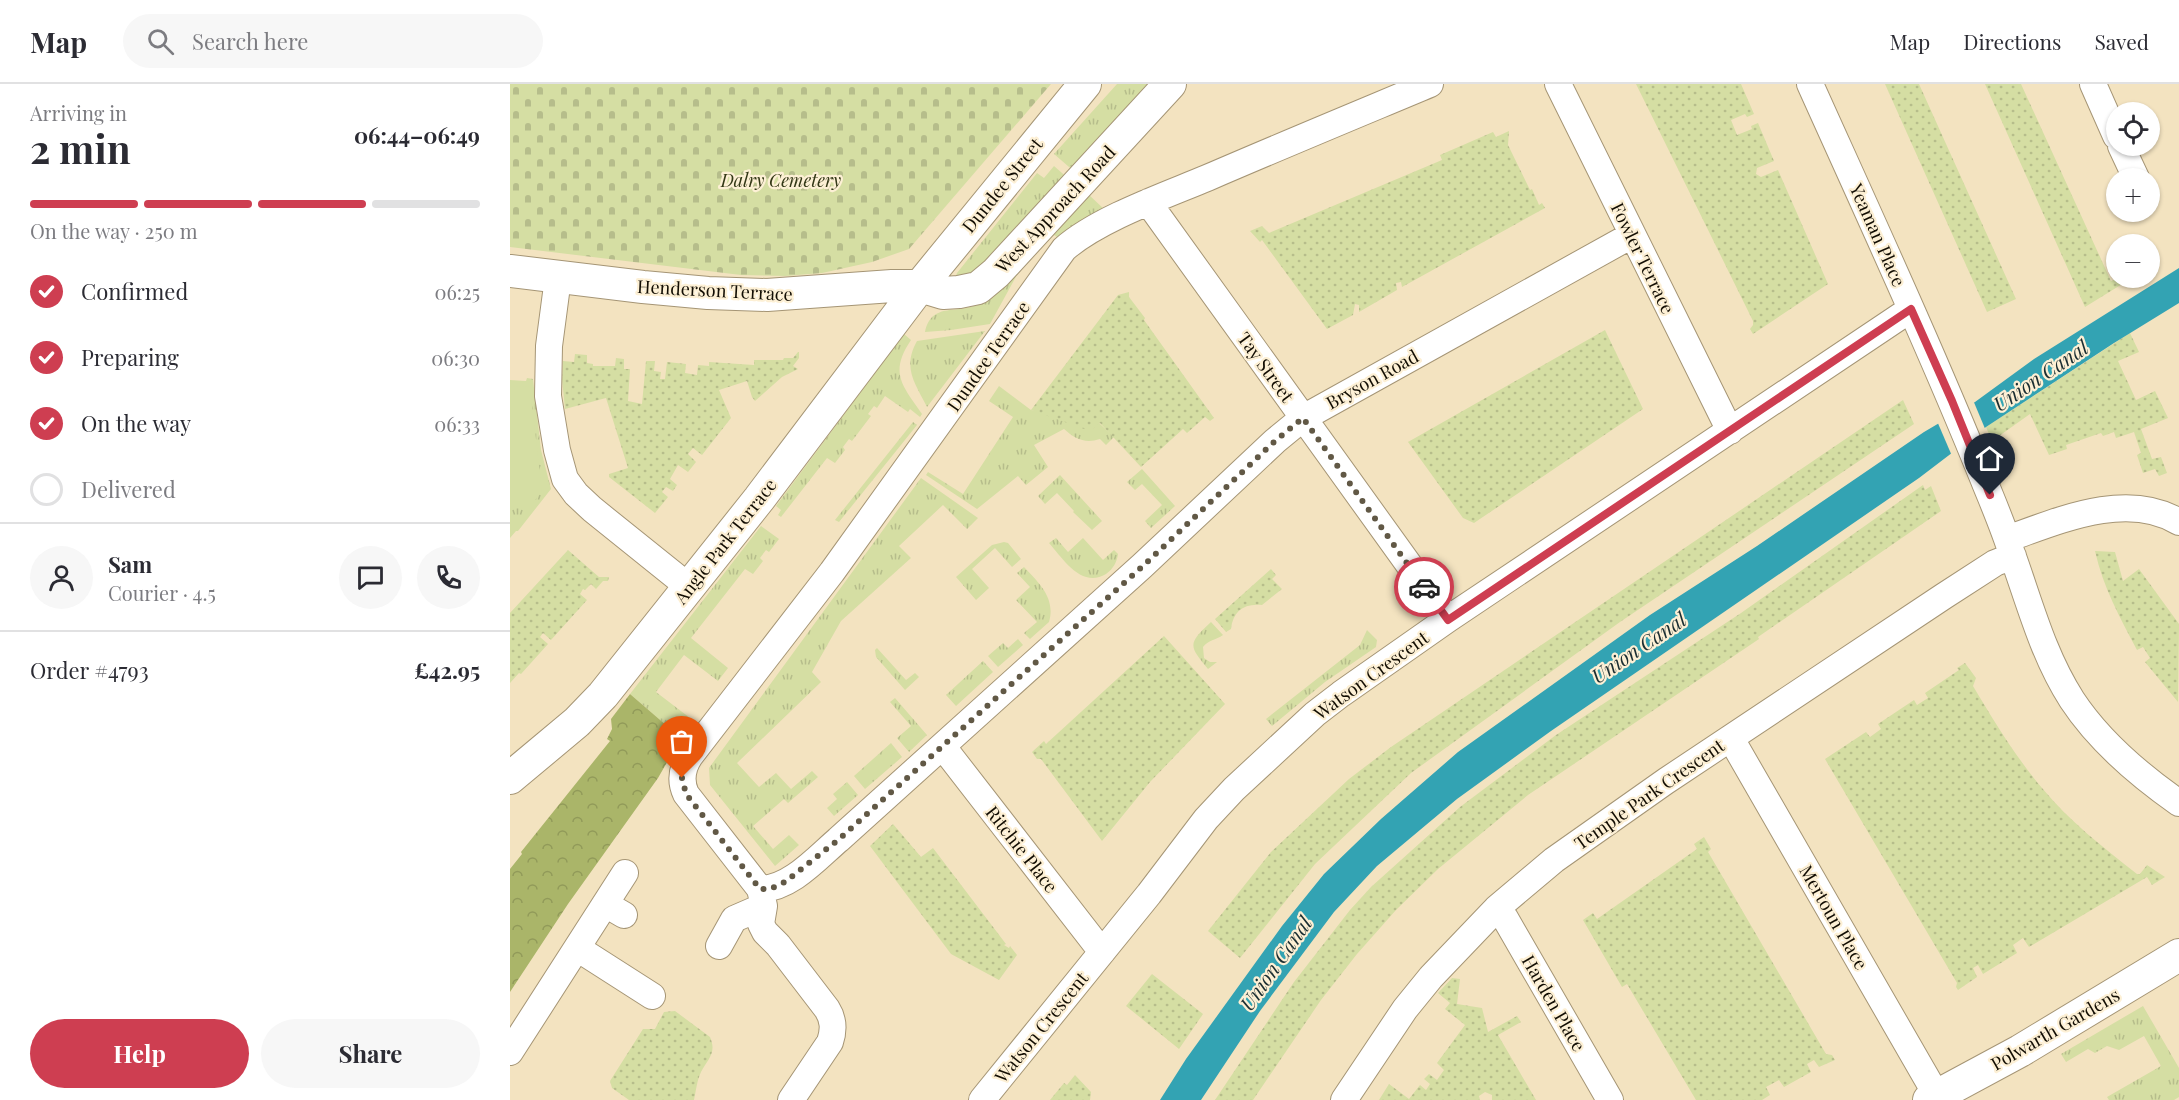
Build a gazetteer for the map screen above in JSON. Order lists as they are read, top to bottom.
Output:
{
  "streets": {
    "street": [
      "Dundee Street",
      "West Approach Road",
      "Yeaman Place",
      "Fowler Terrace",
      "Henderson Terrace",
      "Dundee Terrace",
      "Tay Street",
      "Bryson Road",
      "Angle Park Terrace",
      "Watson Crescent",
      "Temple Park Crescent",
      "Ritchie Place",
      "Mertoun Place",
      "Harden Place",
      "Polwarth Gardens"
    ]
  },
  "crossings": [
    ["Dundee Street", "West Approach Road"],
    ["Dundee Street", "Henderson Terrace"],
    ["Dundee Street", "Angle Park Terrace"],
    ["West Approach Road", "Henderson Terrace"],
    ["West Approach Road", "Angle Park Terrace"],
    ["Yeaman Place", "Watson Crescent"],
    ["Yeaman Place", "Temple Park Crescent"],
    ["Fowler Terrace", "Bryson Road"],
    ["Fowler Terrace", "Watson Crescent"],
    ["Henderson Terrace", "Angle Park Terrace"],
    ["Dundee Terrace", "Tay Street"],
    ["Dundee Terrace", "Bryson Road"],
    ["Tay Street", "Bryson Road"],
    ["Tay Street", "Watson Crescent"],
    ["Bryson Road", "Ritchie Place"],
    ["Watson Crescent", "Ritchie Place"],
    ["Temple Park Crescent", "Mertoun Place"],
    ["Temple Park Crescent", "Harden Place"],
    ["Mertoun Place", "Polwarth Gardens"]
  ],
  "water": ["Union Canal"],
  "parks": ["Dalry Cemetery"],
  "page": {
    "header": "Map",
    "search": "Search here",
    "nav": ["Map", "Directions", "Saved"],
    "heading": ["2 min", "Arriving in", "06:44–06:49"],
    "panel": [
      "Sam",
      "Courier · 4.5",
      "Order #4793",
      "£42.95"
    ],
    "map_buttons": ["+", "−"],
    "bar": "On the way · 250 m",
    "list": [
      ["Confirmed", "06:25"],
      ["Preparing", "06:30"],
      ["On the way", "06:33"],
      "Delivered"
    ],
    "buttons": ["Help", "Share"]
  }
}
